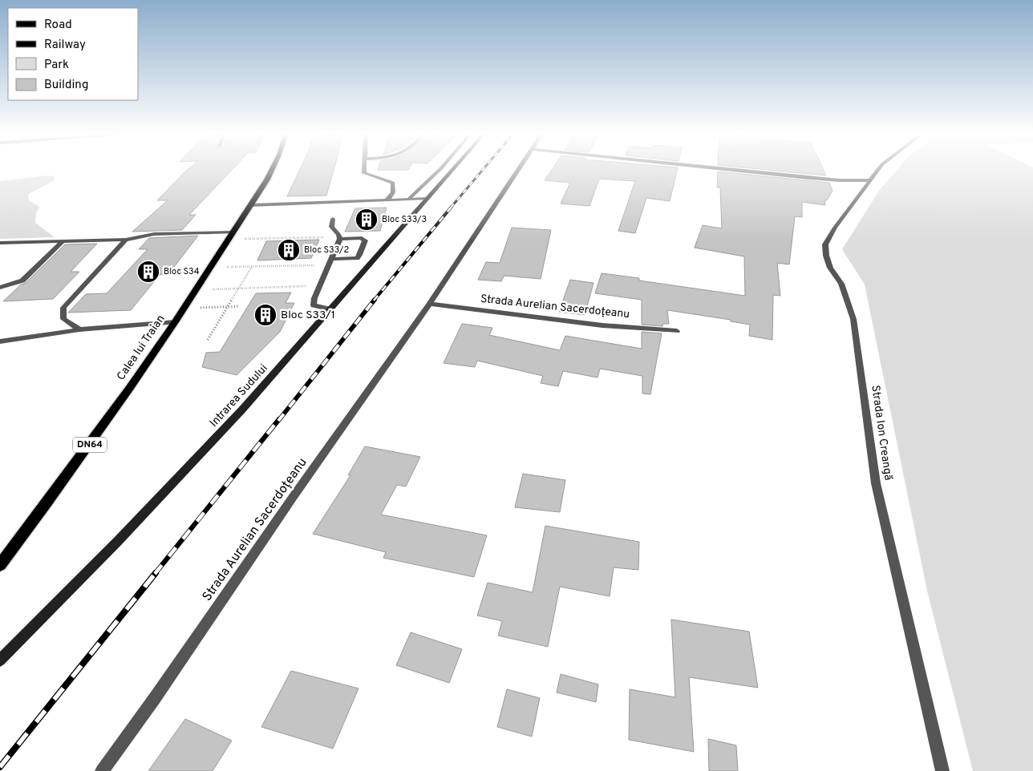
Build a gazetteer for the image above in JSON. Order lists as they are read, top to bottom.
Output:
{
  "streets": {
    "main road": ["Calea lui Traian", "DN64"],
    "street": ["Strada Aurelian Sacerdoțeanu", "Intrarea Sudului", "Strada Ion Creangă"]
  },
  "places": {
    "building": [
      "Bloc S33/3",
      "Bloc S33/2",
      "Bloc S34",
      "Bloc S33/1"
    ]
  },
  "legend": [
    "Road",
    "Railway",
    "Park",
    "Building"
  ]
}
